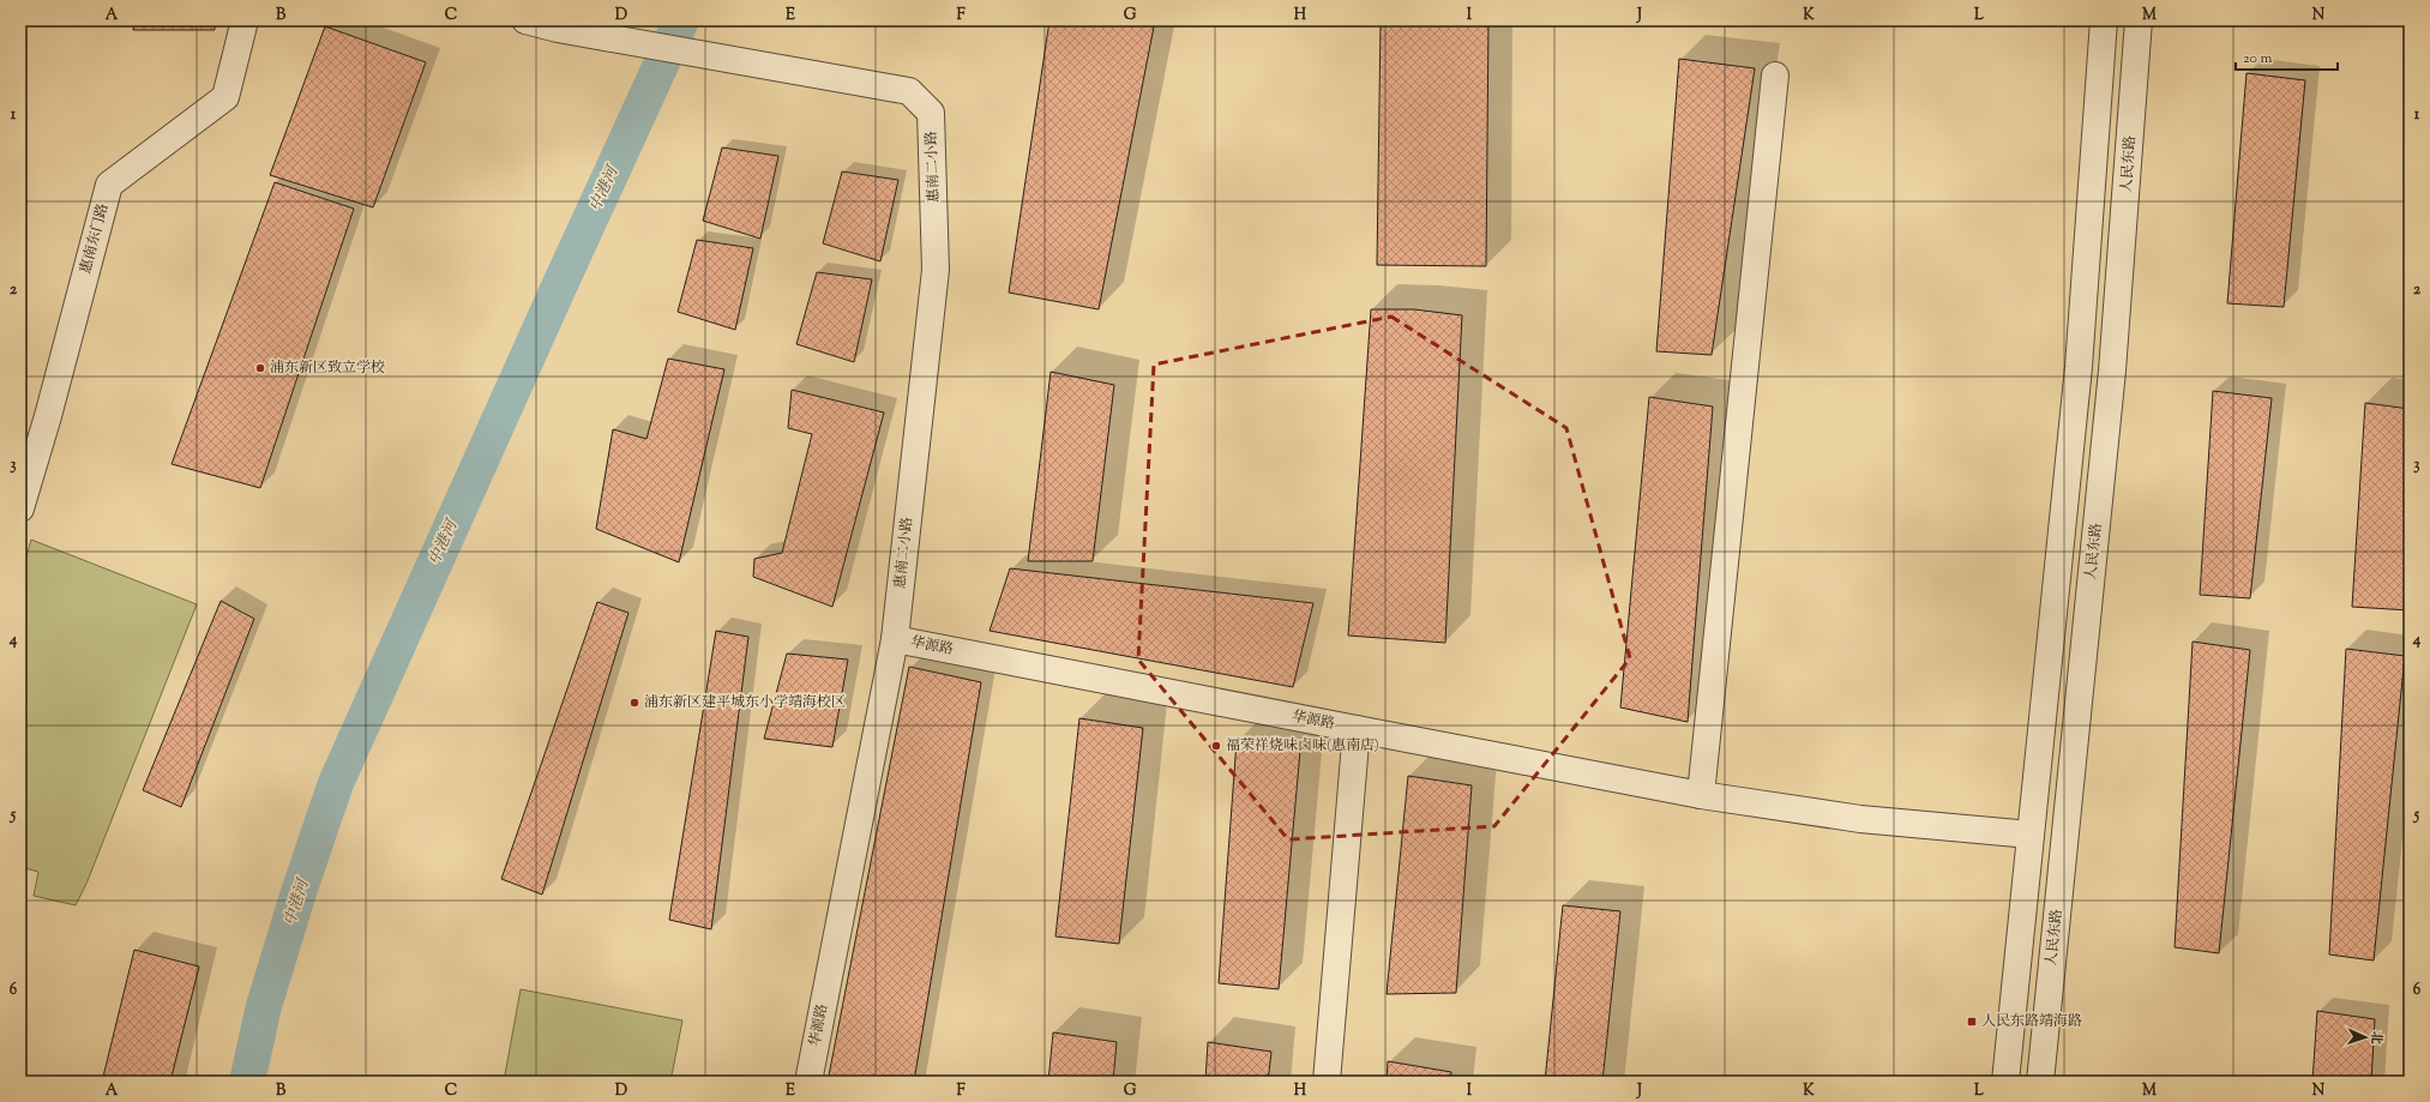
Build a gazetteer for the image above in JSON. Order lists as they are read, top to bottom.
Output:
{
  "streets": {
    "street": [
      "人民东路",
      "惠南二小路",
      "惠南东门路",
      "华源路"
    ]
  },
  "crossings": [
    ["惠南二小路", "华源路"]
  ],
  "water": ["中港河"],
  "places": {
    "other": ["浦东新区致立学校", "浦东新区建平城东小学靖海校区", "福荣祥烧味卤味(惠南店)"],
    "transit": ["人民东路靖海路"]
  },
  "scale_bar": "20 m",
  "north": "right",
  "grid": {
    "columns": [
      "A",
      "B",
      "C",
      "D",
      "E",
      "F",
      "G",
      "H",
      "I",
      "J",
      "K",
      "L",
      "M",
      "N"
    ],
    "rows": [
      "1",
      "2",
      "3",
      "4",
      "5",
      "6"
    ]
  }
}
